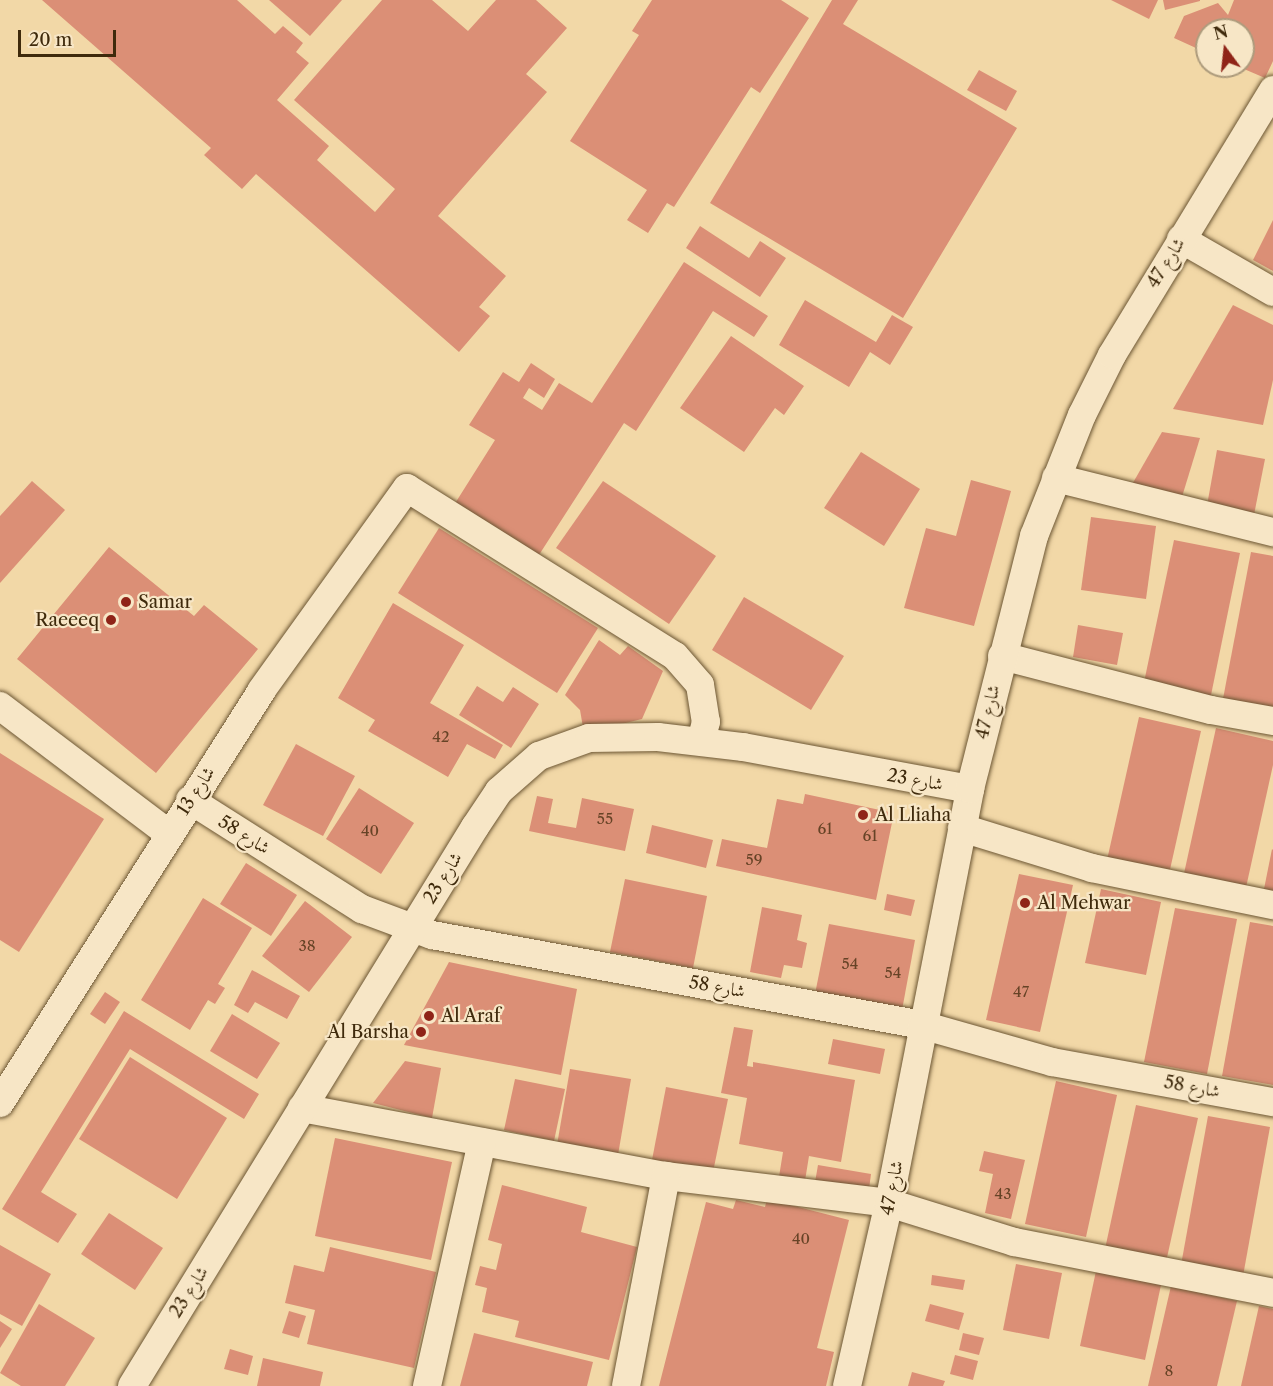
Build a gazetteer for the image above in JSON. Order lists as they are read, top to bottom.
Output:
{
  "streets": {
    "street": [
      "شارع 47",
      "شارع 23",
      "شارع 13",
      "شارع 58"
    ]
  },
  "crossings": [
    ["شارع 47", "شارع 23"],
    ["شارع 47", "شارع 58"],
    ["شارع 23", "شارع 13"],
    ["شارع 23", "شارع 58"],
    ["شارع 13", "شارع 58"]
  ],
  "places": [
    "Samar",
    "Raeeeq",
    "Al Lliaha",
    "Al Mehwar",
    "Al Araf",
    "Al Barsha"
  ],
  "house_numbers": [
    "42",
    "55",
    "61",
    "40",
    "61",
    "59",
    "38",
    "54",
    "54",
    "47",
    "43",
    "40",
    "8"
  ],
  "scale_bar": "20 m",
  "north": "top"
}
